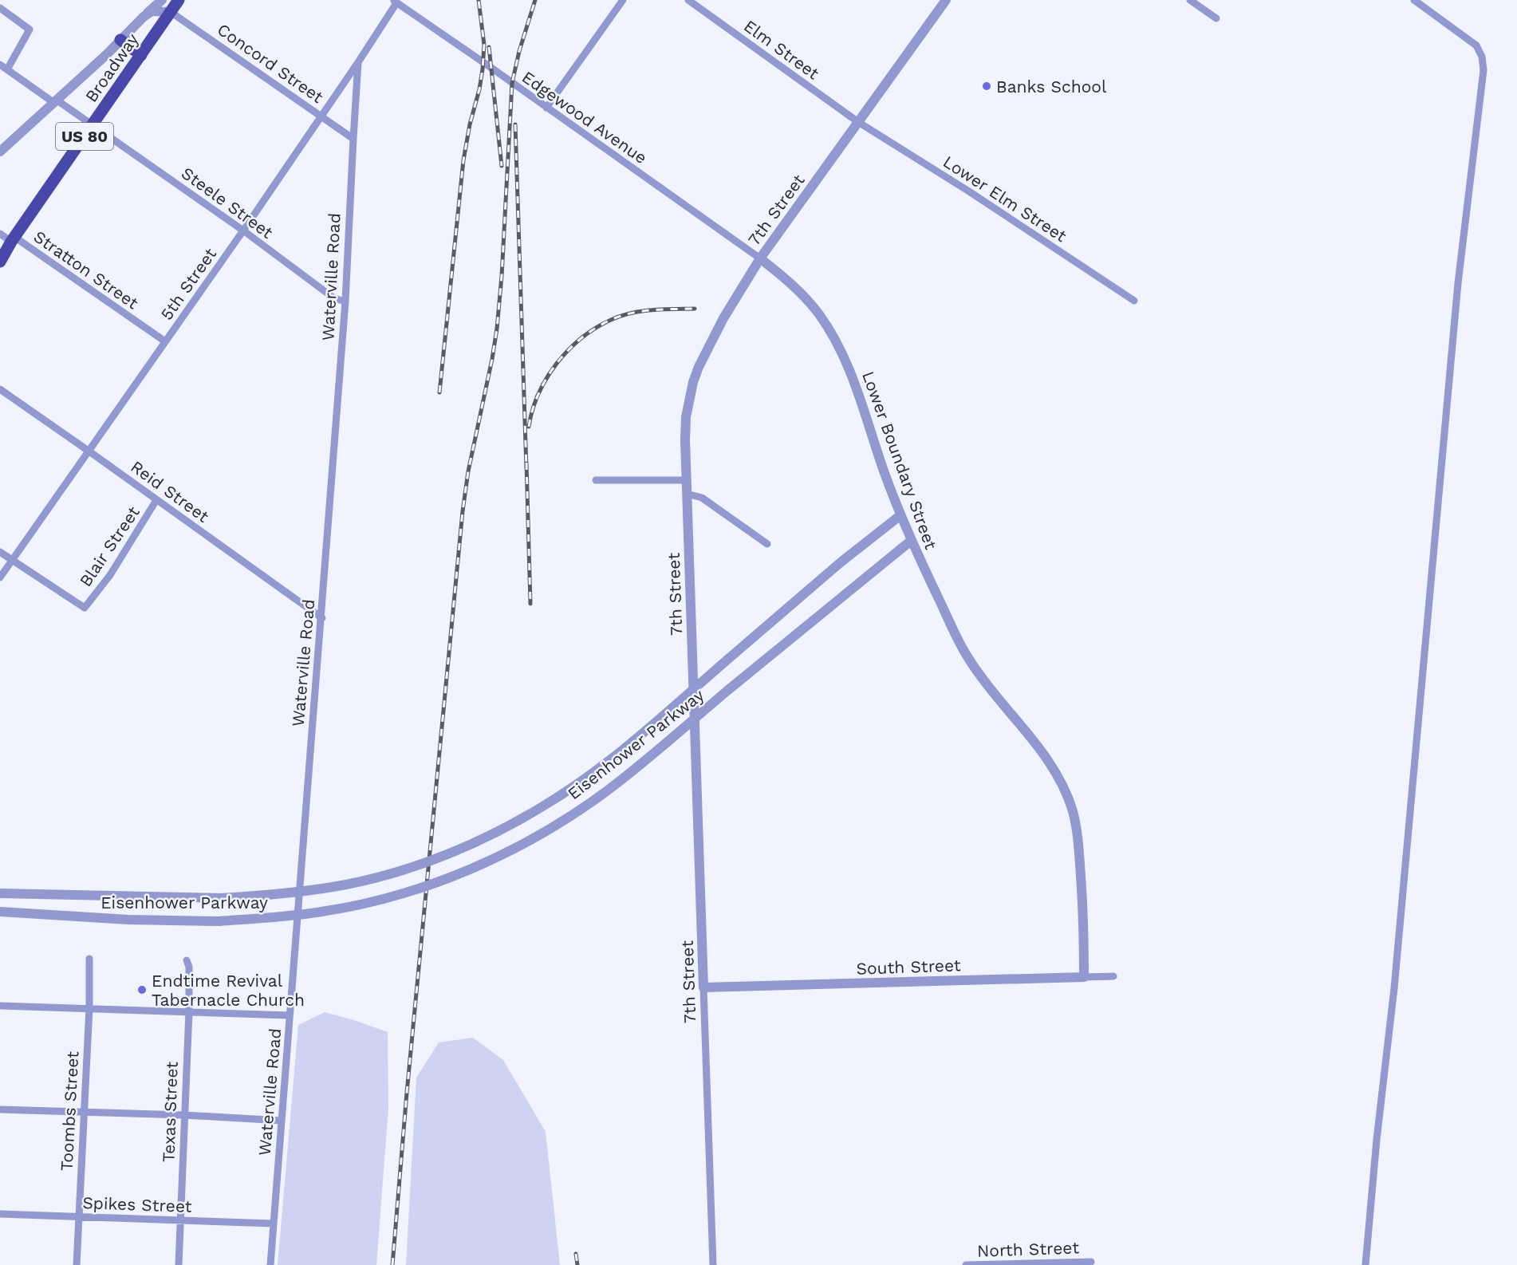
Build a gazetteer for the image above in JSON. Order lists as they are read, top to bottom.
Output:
{
  "streets": {
    "main road": ["Broadway", "US 80"],
    "street": [
      "Elm Street",
      "Concord Street",
      "Edgewood Avenue",
      "Lower Elm Street",
      "Steele Street",
      "7th Street",
      "Stratton Street",
      "Waterville Road",
      "5th Street",
      "Lower Boundary Street",
      "Reid Street",
      "Blair Street",
      "Eisenhower Parkway",
      "South Street",
      "Toombs Street",
      "Texas Street",
      "Spikes Street",
      "North Street"
    ]
  },
  "crossings": [
    ["Elm Street", "Lower Elm Street"],
    ["Elm Street", "7th Street"],
    ["Concord Street", "Broadway"],
    ["Concord Street", "US 80"],
    ["Concord Street", "Waterville Road"],
    ["Concord Street", "5th Street"],
    ["Broadway", "US 80"],
    ["Broadway", "Steele Street"],
    ["Broadway", "Stratton Street"],
    ["Edgewood Avenue", "7th Street"],
    ["Edgewood Avenue", "5th Street"],
    ["Edgewood Avenue", "Lower Boundary Street"],
    ["Lower Elm Street", "7th Street"],
    ["Steele Street", "Waterville Road"],
    ["Steele Street", "5th Street"],
    ["7th Street", "Lower Boundary Street"],
    ["7th Street", "South Street"],
    ["Stratton Street", "5th Street"],
    ["Waterville Road", "5th Street"],
    ["Waterville Road", "Reid Street"],
    ["Waterville Road", "Spikes Street"],
    ["5th Street", "Reid Street"],
    ["5th Street", "Blair Street"],
    ["Lower Boundary Street", "Eisenhower Parkway"],
    ["Lower Boundary Street", "South Street"],
    ["Reid Street", "Blair Street"],
    ["Toombs Street", "Spikes Street"],
    ["Texas Street", "Spikes Street"]
  ],
  "places": ["Banks School", "Endtime Revival Tabernacle Church"]
}
